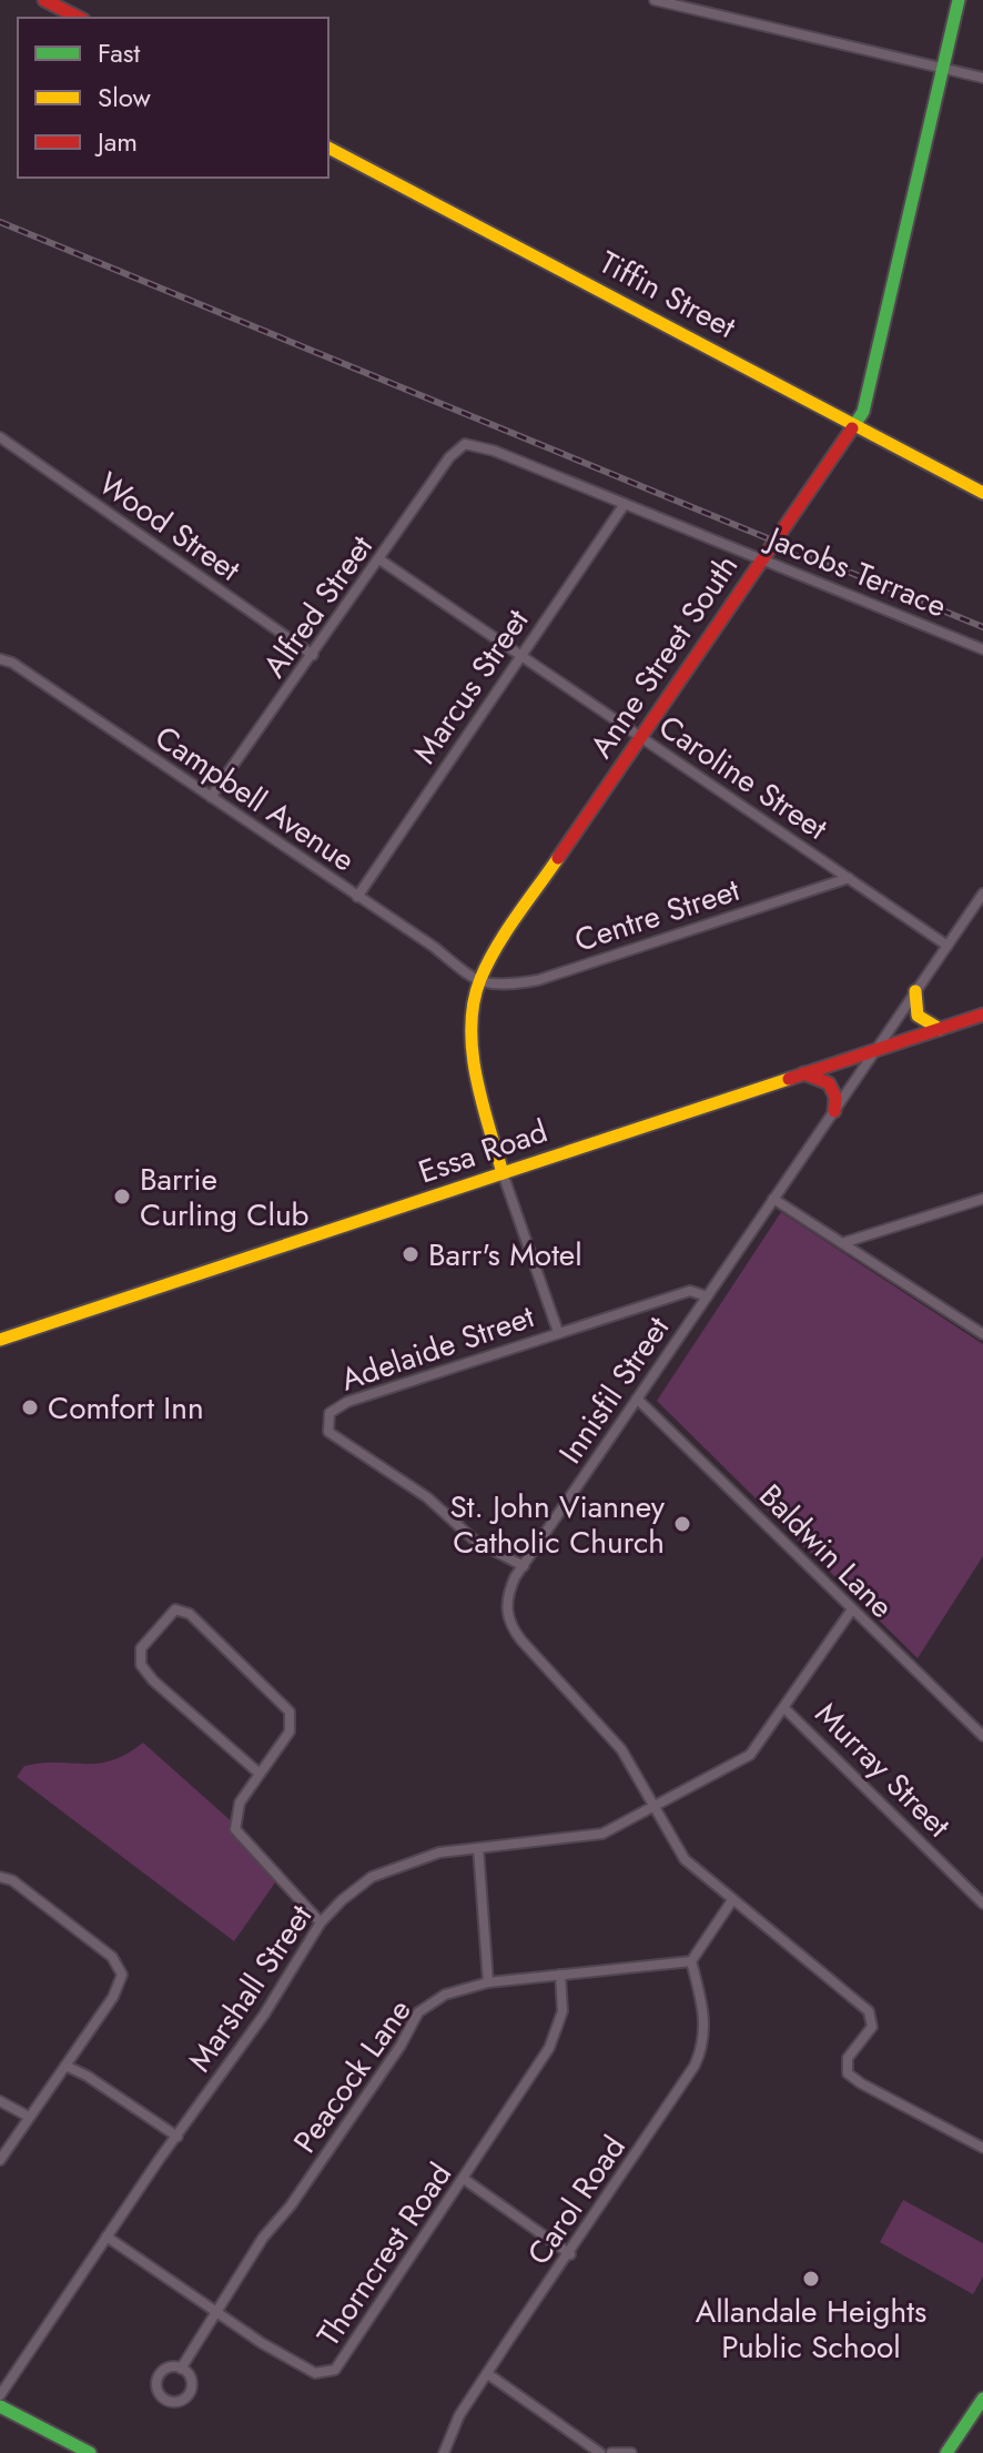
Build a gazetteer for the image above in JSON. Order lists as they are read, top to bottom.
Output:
{
  "streets": {
    "street": [
      "Tiffin Street",
      "Wood Street",
      "Jacobs Terrace",
      "Alfred Street",
      "Anne Street South",
      "Marcus Street",
      "Caroline Street",
      "Campbell Avenue",
      "Centre Street",
      "Essa Road",
      "Adelaide Street",
      "Innisfil Street",
      "Baldwin Lane",
      "Murray Street",
      "Marshall Street",
      "Peacock Lane",
      "Carol Road",
      "Thorncrest Road"
    ]
  },
  "crossings": [
    ["Tiffin Street", "Anne Street South"],
    ["Wood Street", "Alfred Street"],
    ["Jacobs Terrace", "Alfred Street"],
    ["Jacobs Terrace", "Anne Street South"],
    ["Jacobs Terrace", "Marcus Street"],
    ["Alfred Street", "Caroline Street"],
    ["Alfred Street", "Campbell Avenue"],
    ["Anne Street South", "Caroline Street"],
    ["Anne Street South", "Campbell Avenue"],
    ["Anne Street South", "Centre Street"],
    ["Anne Street South", "Essa Road"],
    ["Anne Street South", "Adelaide Street"],
    ["Marcus Street", "Caroline Street"],
    ["Marcus Street", "Campbell Avenue"],
    ["Caroline Street", "Centre Street"],
    ["Caroline Street", "Innisfil Street"],
    ["Campbell Avenue", "Centre Street"],
    ["Essa Road", "Innisfil Street"],
    ["Adelaide Street", "Innisfil Street"],
    ["Innisfil Street", "Baldwin Lane"],
    ["Innisfil Street", "Marshall Street"],
    ["Baldwin Lane", "Marshall Street"],
    ["Murray Street", "Marshall Street"],
    ["Marshall Street", "Thorncrest Road"],
    ["Peacock Lane", "Carol Road"],
    ["Peacock Lane", "Thorncrest Road"]
  ],
  "places": [
    "Barrie Curling Club",
    "Barr's Motel",
    "Comfort Inn",
    "St. John Vianney Catholic Church",
    "Allandale Heights Public School"
  ],
  "legend": ["Fast", "Slow", "Jam"]
}
